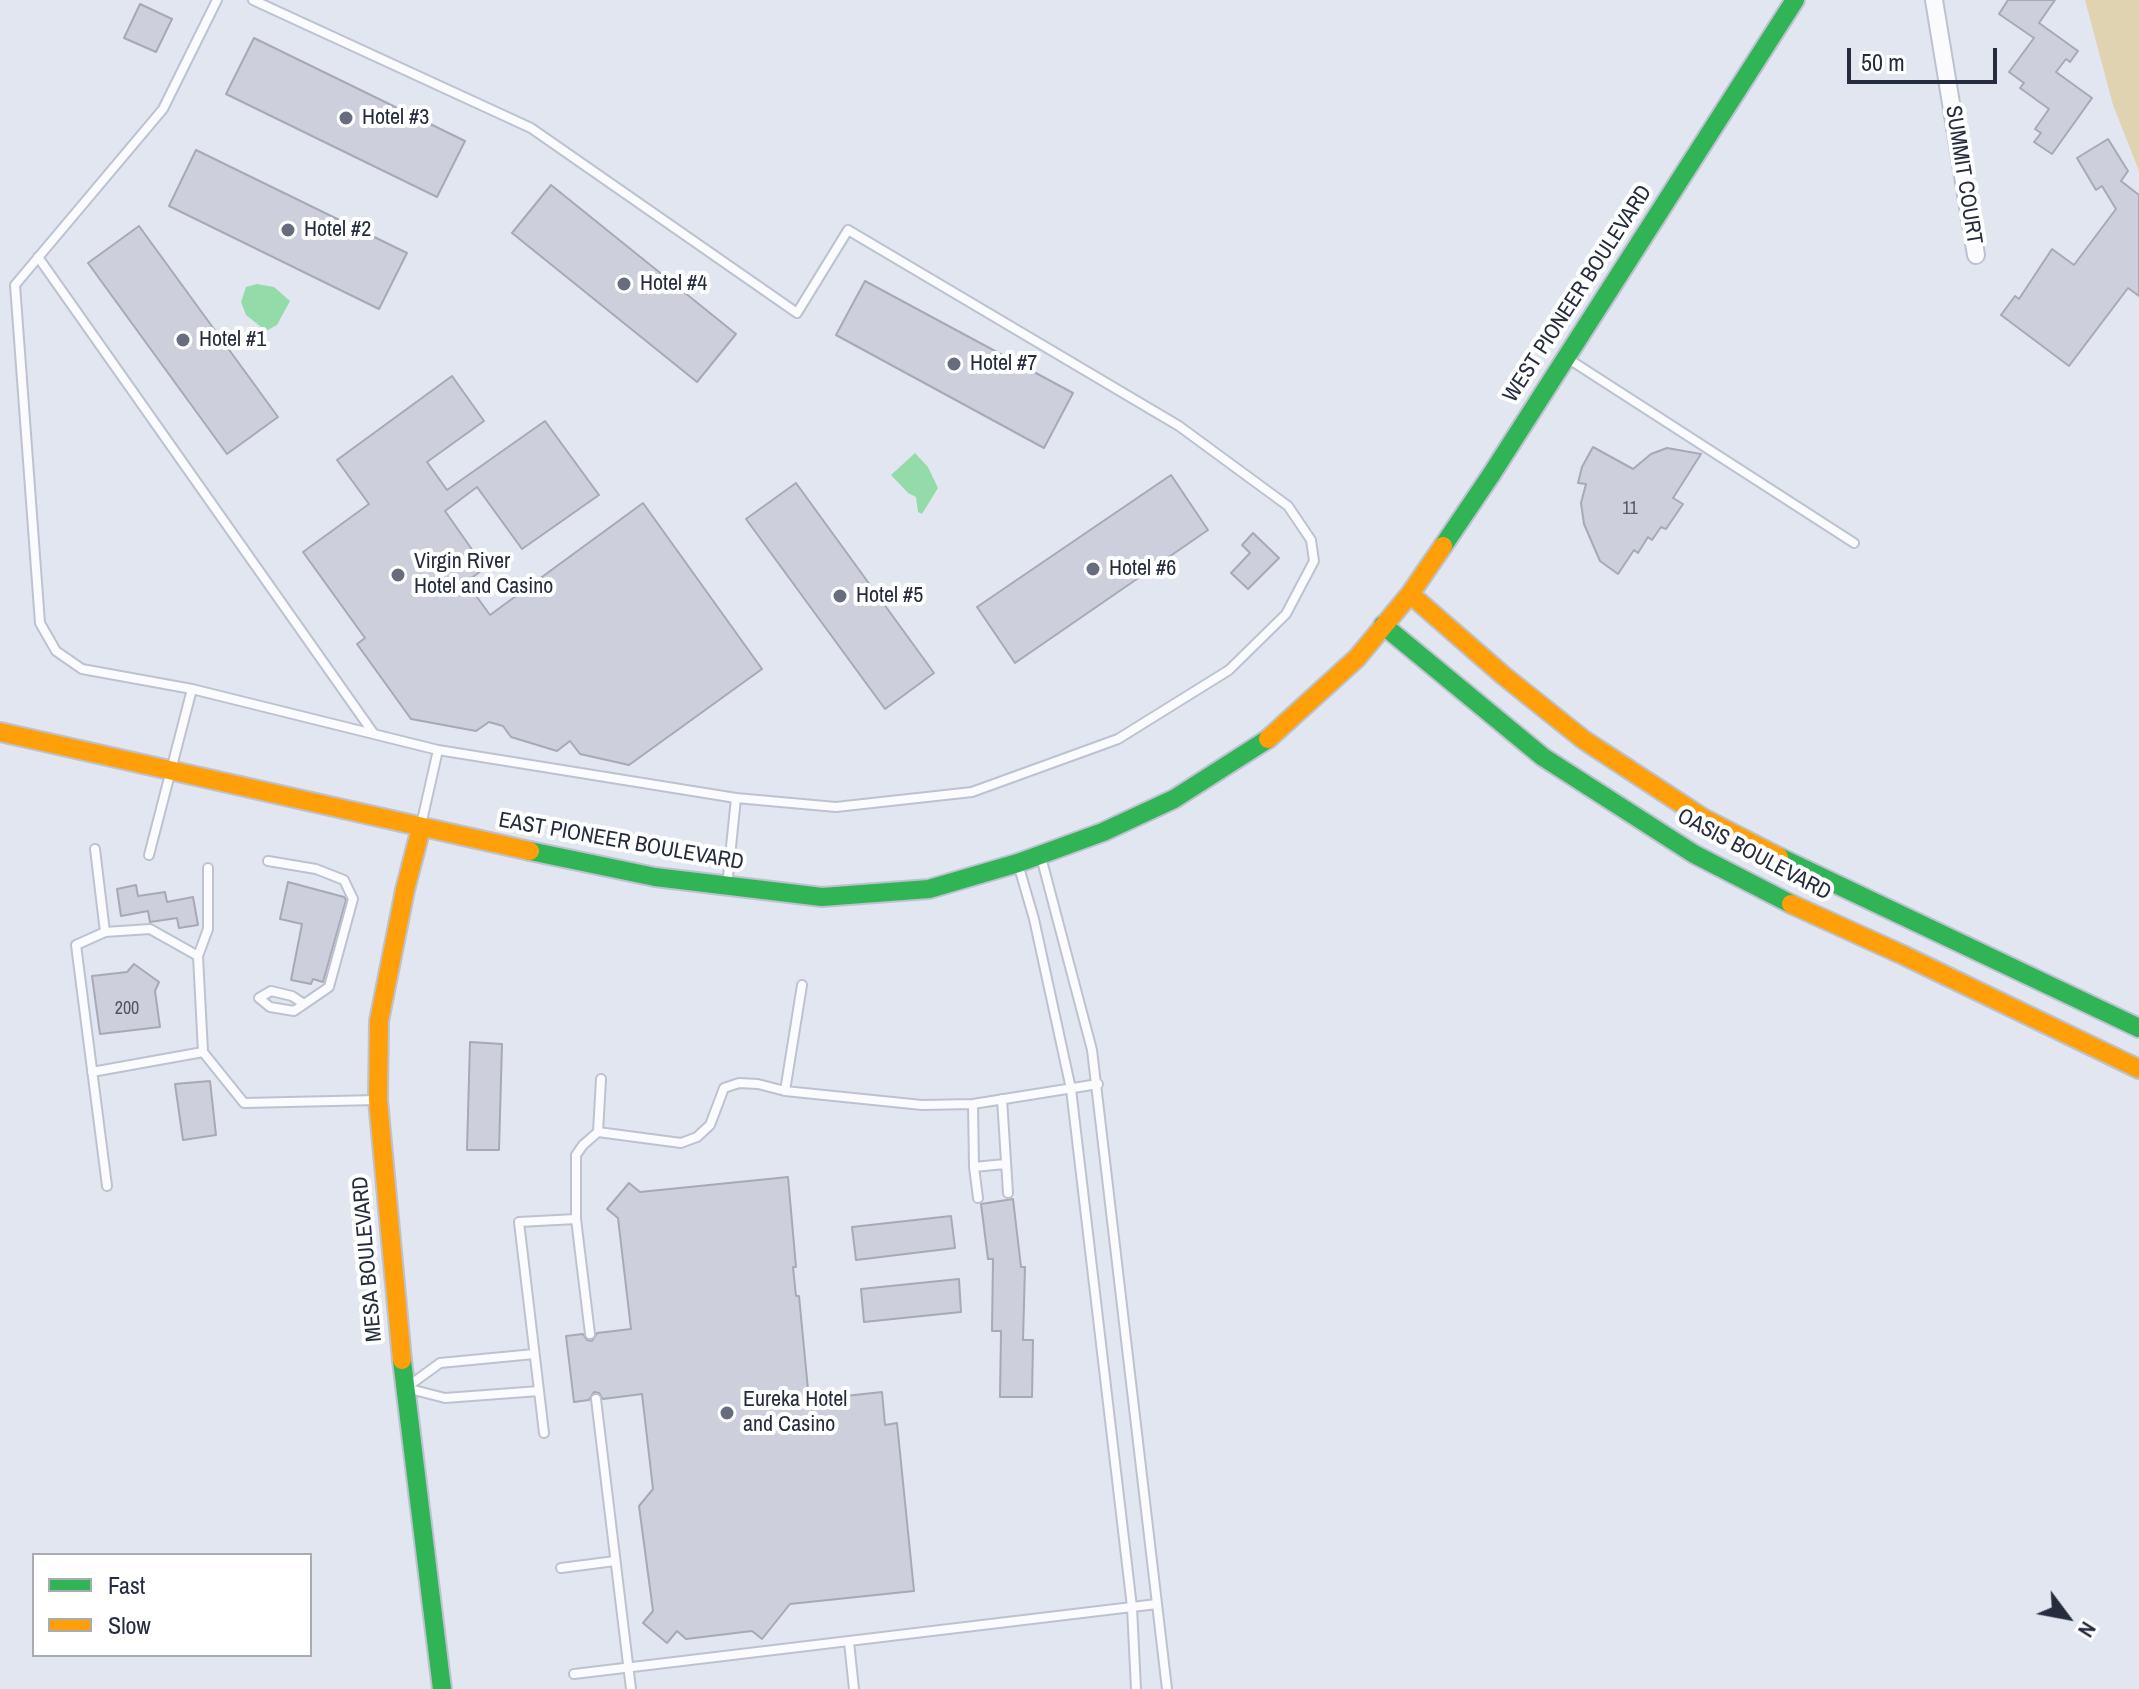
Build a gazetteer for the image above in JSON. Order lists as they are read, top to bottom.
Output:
{
  "streets": {
    "main road": [
      "WEST PIONEER BOULEVARD",
      "EAST PIONEER BOULEVARD",
      "OASIS BOULEVARD",
      "MESA BOULEVARD"
    ],
    "street": ["SUMMIT COURT"]
  },
  "crossings": [
    ["WEST PIONEER BOULEVARD", "EAST PIONEER BOULEVARD"],
    ["WEST PIONEER BOULEVARD", "OASIS BOULEVARD"],
    ["EAST PIONEER BOULEVARD", "OASIS BOULEVARD"],
    ["EAST PIONEER BOULEVARD", "MESA BOULEVARD"]
  ],
  "places": [
    "Hotel #3",
    "Hotel #2",
    "Hotel #4",
    "Hotel #1",
    "Hotel #7",
    "Hotel #6",
    "Virgin River Hotel and Casino",
    "Hotel #5",
    "Eureka Hotel and Casino"
  ],
  "house_numbers": ["11", "200"],
  "legend": ["Fast", "Slow"],
  "scale_bar": "50 m",
  "north": "bottom right"
}
